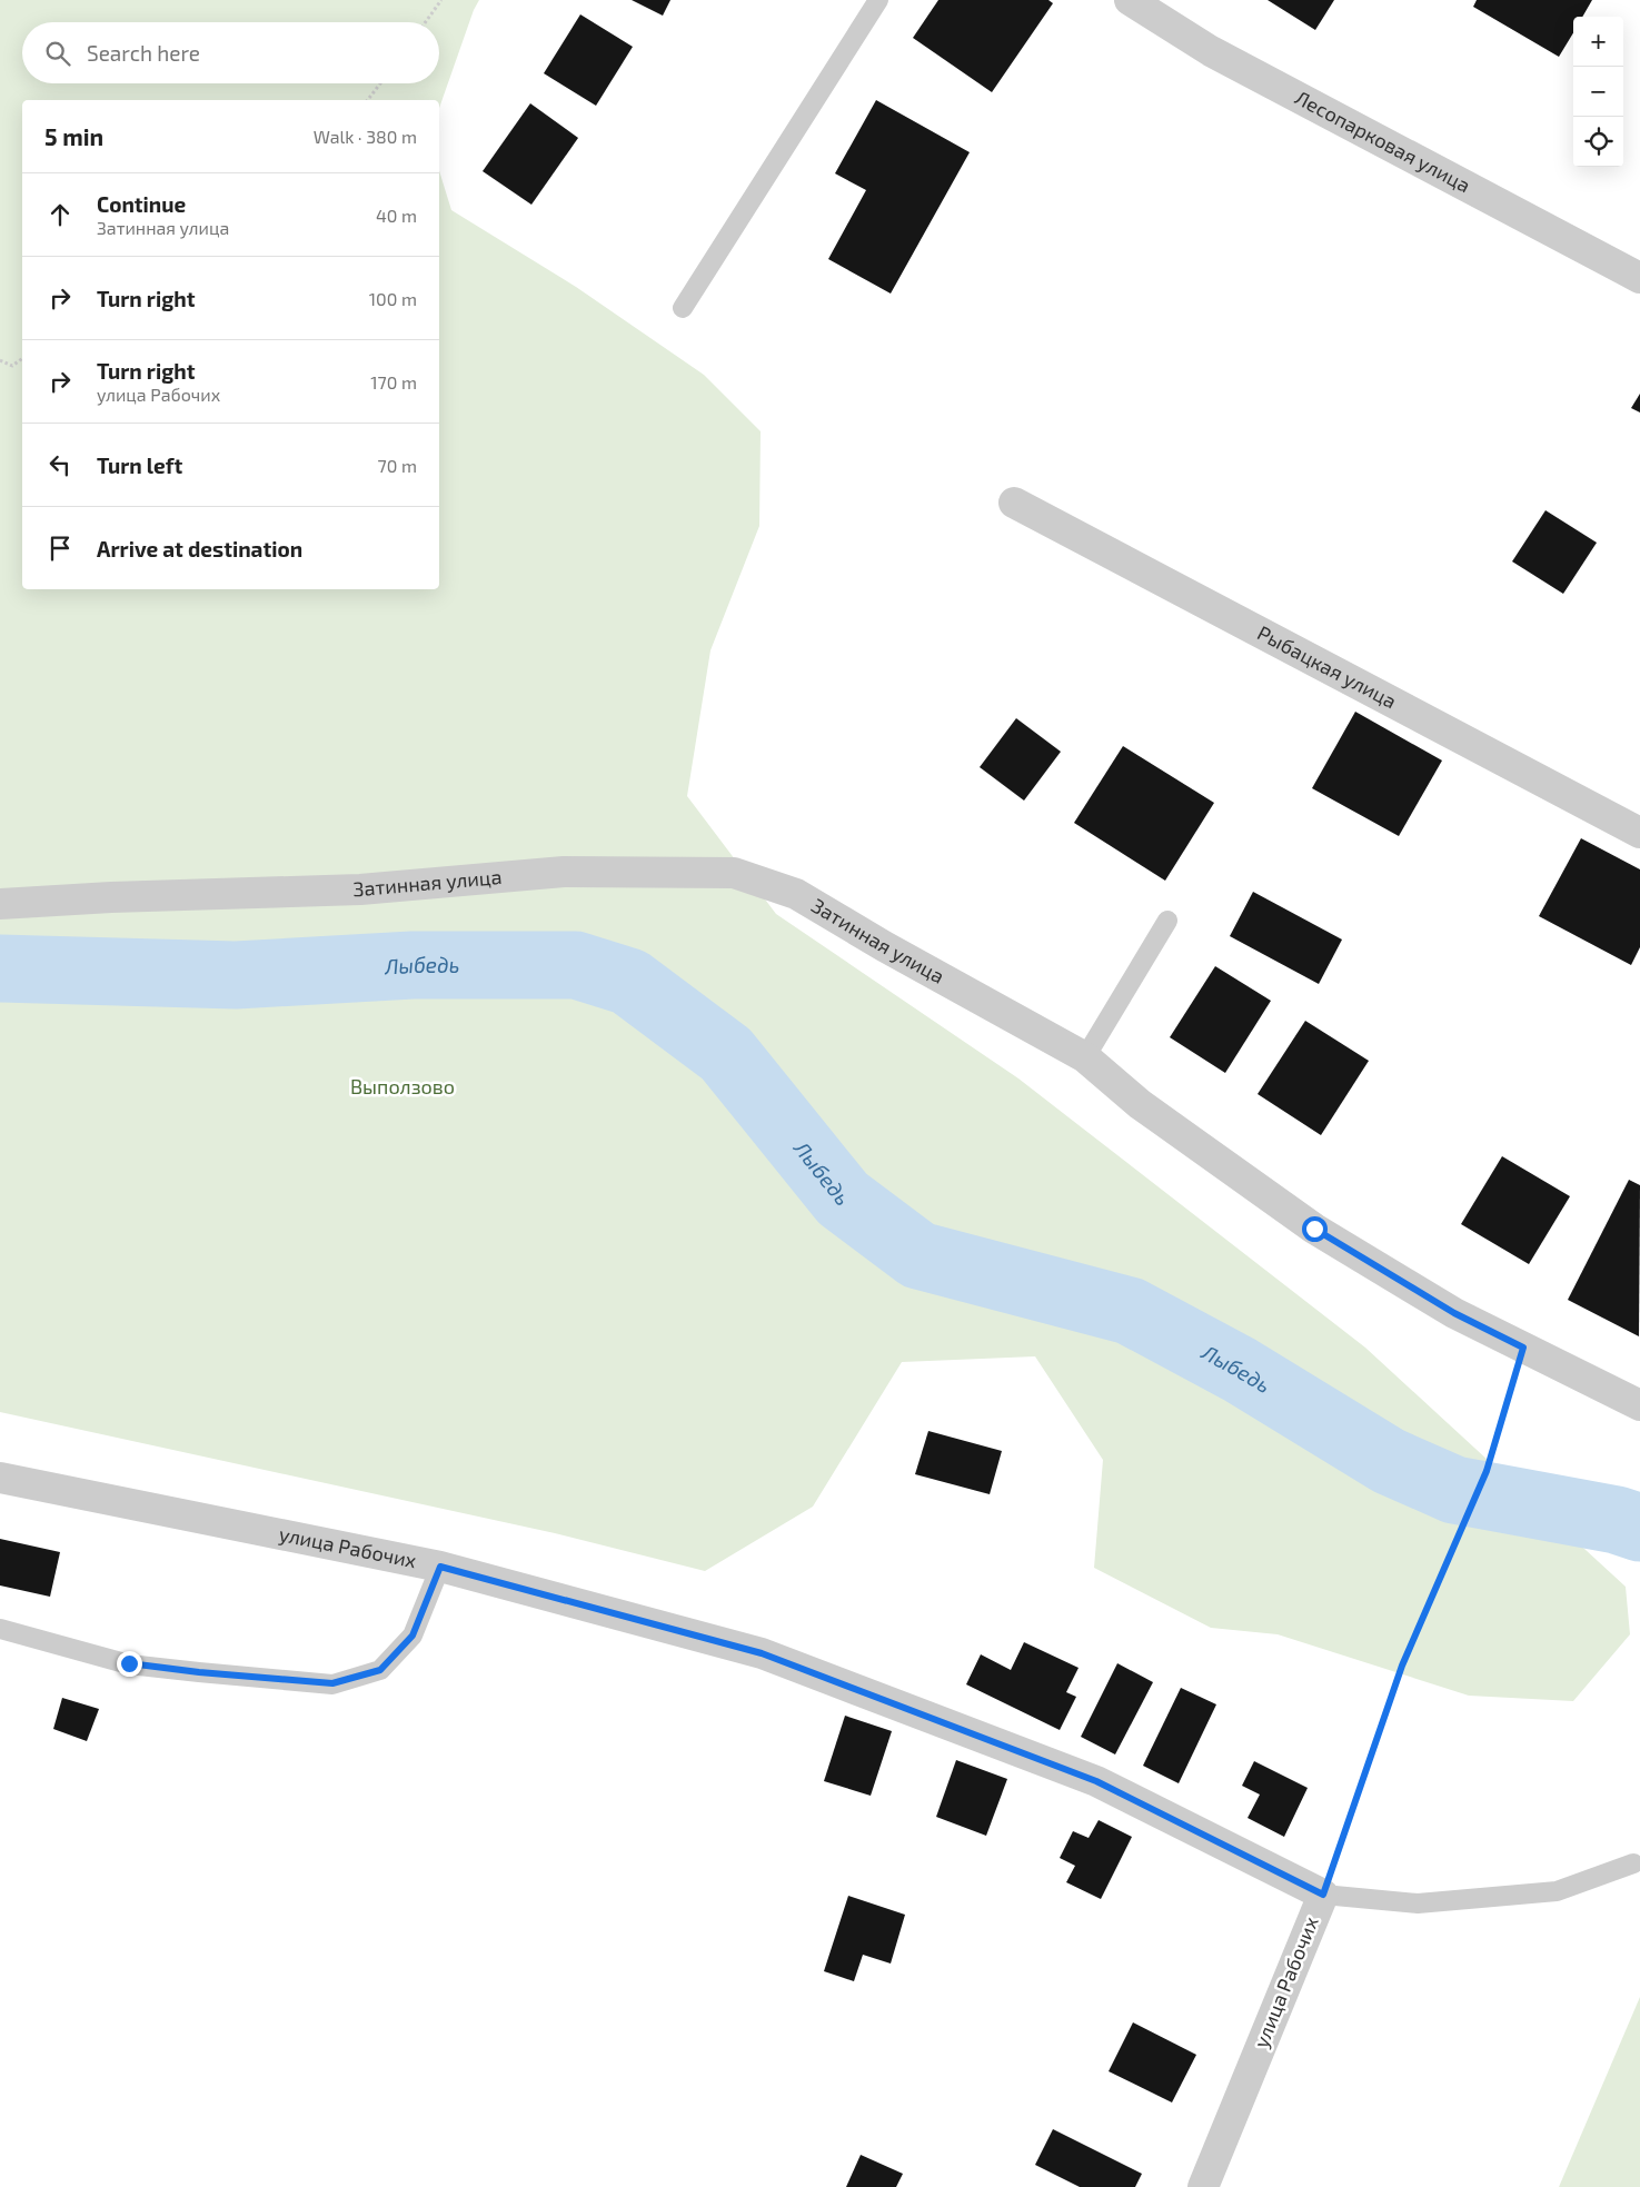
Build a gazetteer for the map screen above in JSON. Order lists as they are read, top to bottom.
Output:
{
  "streets": {
    "street": [
      "Лесопарковая улица",
      "Рыбацкая улица",
      "Затинная улица",
      "улица Рабочих"
    ]
  },
  "water": ["Лыбедь"],
  "parks": ["Выползово"],
  "page": {
    "map_buttons": ["+", "−"],
    "search": "Search here",
    "heading": ["5 min", "Walk · 380 m"],
    "list": [
      ["Continue", "Затинная улица", "40 m"],
      ["Turn right", "100 m"],
      ["Turn right", "улица Рабочих", "170 m"],
      ["Turn left", "70 m"],
      "Arrive at destination"
    ]
  }
}
